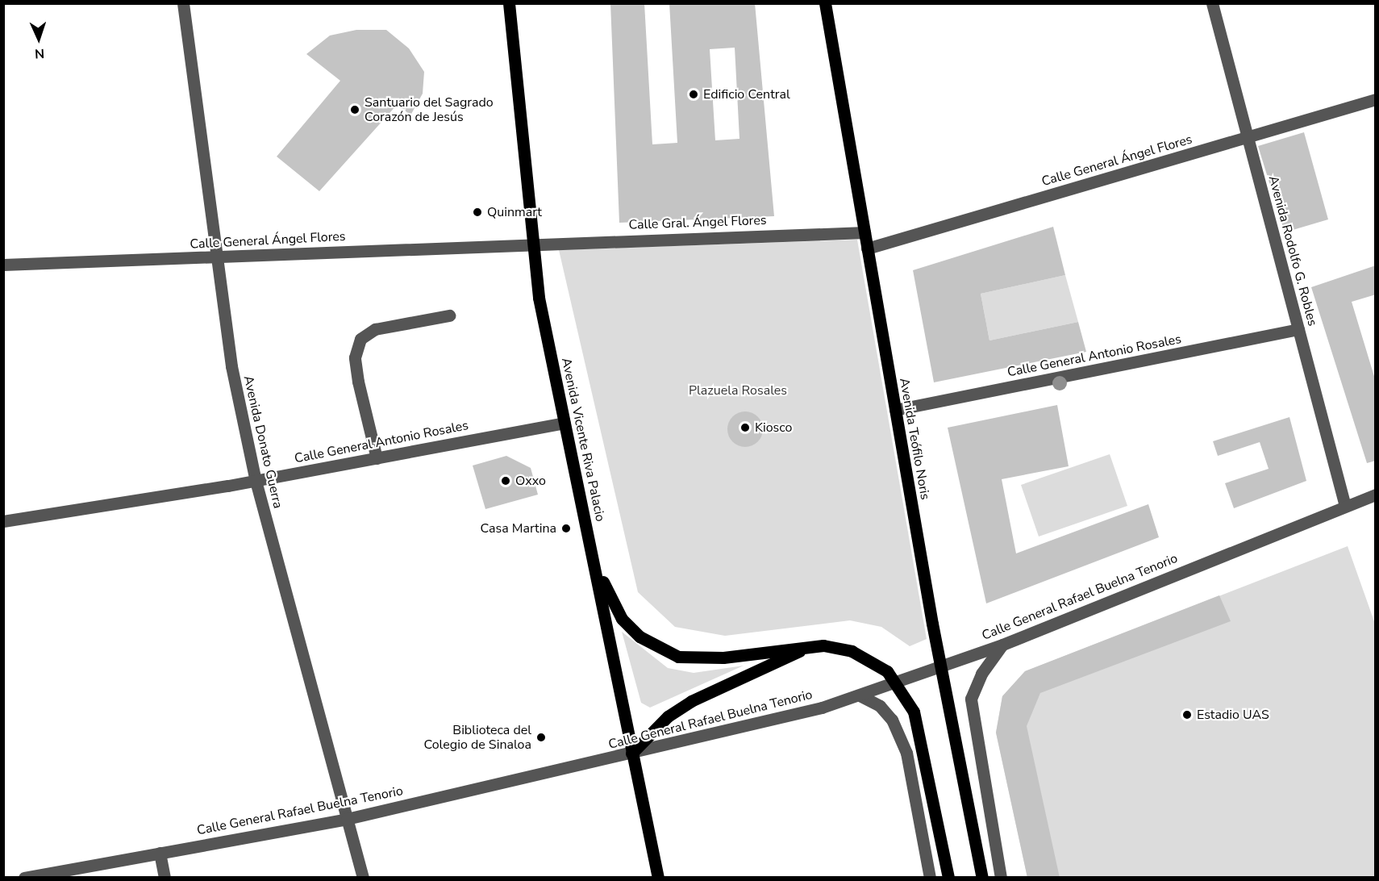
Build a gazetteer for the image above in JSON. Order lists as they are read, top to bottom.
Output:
{
  "streets": {
    "main road": ["Avenida Teófilo Noris", "Avenida Vicente Riva Palacio"],
    "street": [
      "Calle General Ángel Flores",
      "Calle Gral. Ángel Flores",
      "Avenida Rodolfo G. Robles",
      "Calle General Antonio Rosales",
      "Avenida Donato Guerra",
      "Calle General Rafael Buelna Tenorio"
    ]
  },
  "crossings": [
    ["Calle General Ángel Flores", "Calle Gral. Ángel Flores"],
    ["Calle General Ángel Flores", "Avenida Rodolfo G. Robles"],
    ["Calle General Ángel Flores", "Avenida Teófilo Noris"],
    ["Calle General Ángel Flores", "Avenida Vicente Riva Palacio"],
    ["Calle General Ángel Flores", "Avenida Donato Guerra"],
    ["Calle Gral. Ángel Flores", "Avenida Teófilo Noris"],
    ["Calle Gral. Ángel Flores", "Avenida Vicente Riva Palacio"],
    ["Avenida Rodolfo G. Robles", "Calle General Antonio Rosales"],
    ["Avenida Rodolfo G. Robles", "Calle General Rafael Buelna Tenorio"],
    ["Calle General Antonio Rosales", "Avenida Teófilo Noris"],
    ["Calle General Antonio Rosales", "Avenida Vicente Riva Palacio"],
    ["Calle General Antonio Rosales", "Avenida Donato Guerra"],
    ["Avenida Vicente Riva Palacio", "Calle General Rafael Buelna Tenorio"],
    ["Avenida Donato Guerra", "Calle General Rafael Buelna Tenorio"]
  ],
  "parks": ["Plazuela Rosales"],
  "places": [
    "Edificio Central",
    "Santuario del Sagrado Corazón de Jesús",
    "Quinmart",
    "Kiosco",
    "Oxxo",
    "Casa Martina",
    "Estadio UAS",
    "Biblioteca del Colegio de Sinaloa"
  ],
  "north": "bottom"
}
